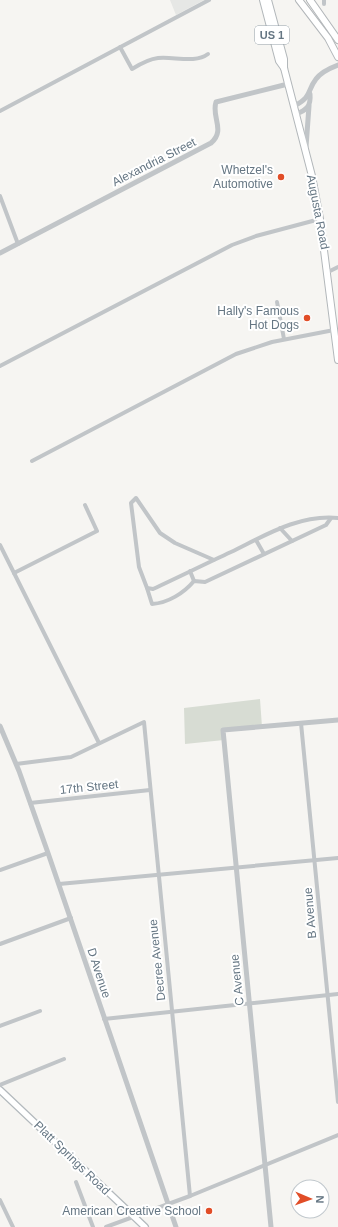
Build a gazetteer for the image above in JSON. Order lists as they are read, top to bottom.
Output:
{
  "streets": {
    "main road": ["US 1", "Augusta Road", "Platt Springs Road"],
    "street": [
      "Alexandria Street",
      "17th Street",
      "B Avenue",
      "Decree Avenue",
      "D Avenue",
      "C Avenue"
    ]
  },
  "crossings": [
    ["Alexandria Street", "Augusta Road"],
    ["17th Street", "Decree Avenue"],
    ["17th Street", "D Avenue"],
    ["B Avenue", "C Avenue"]
  ],
  "places": ["Whetzel's Automotive", "Hally's Famous Hot Dogs", "American Creative School"],
  "north": "right"
}
